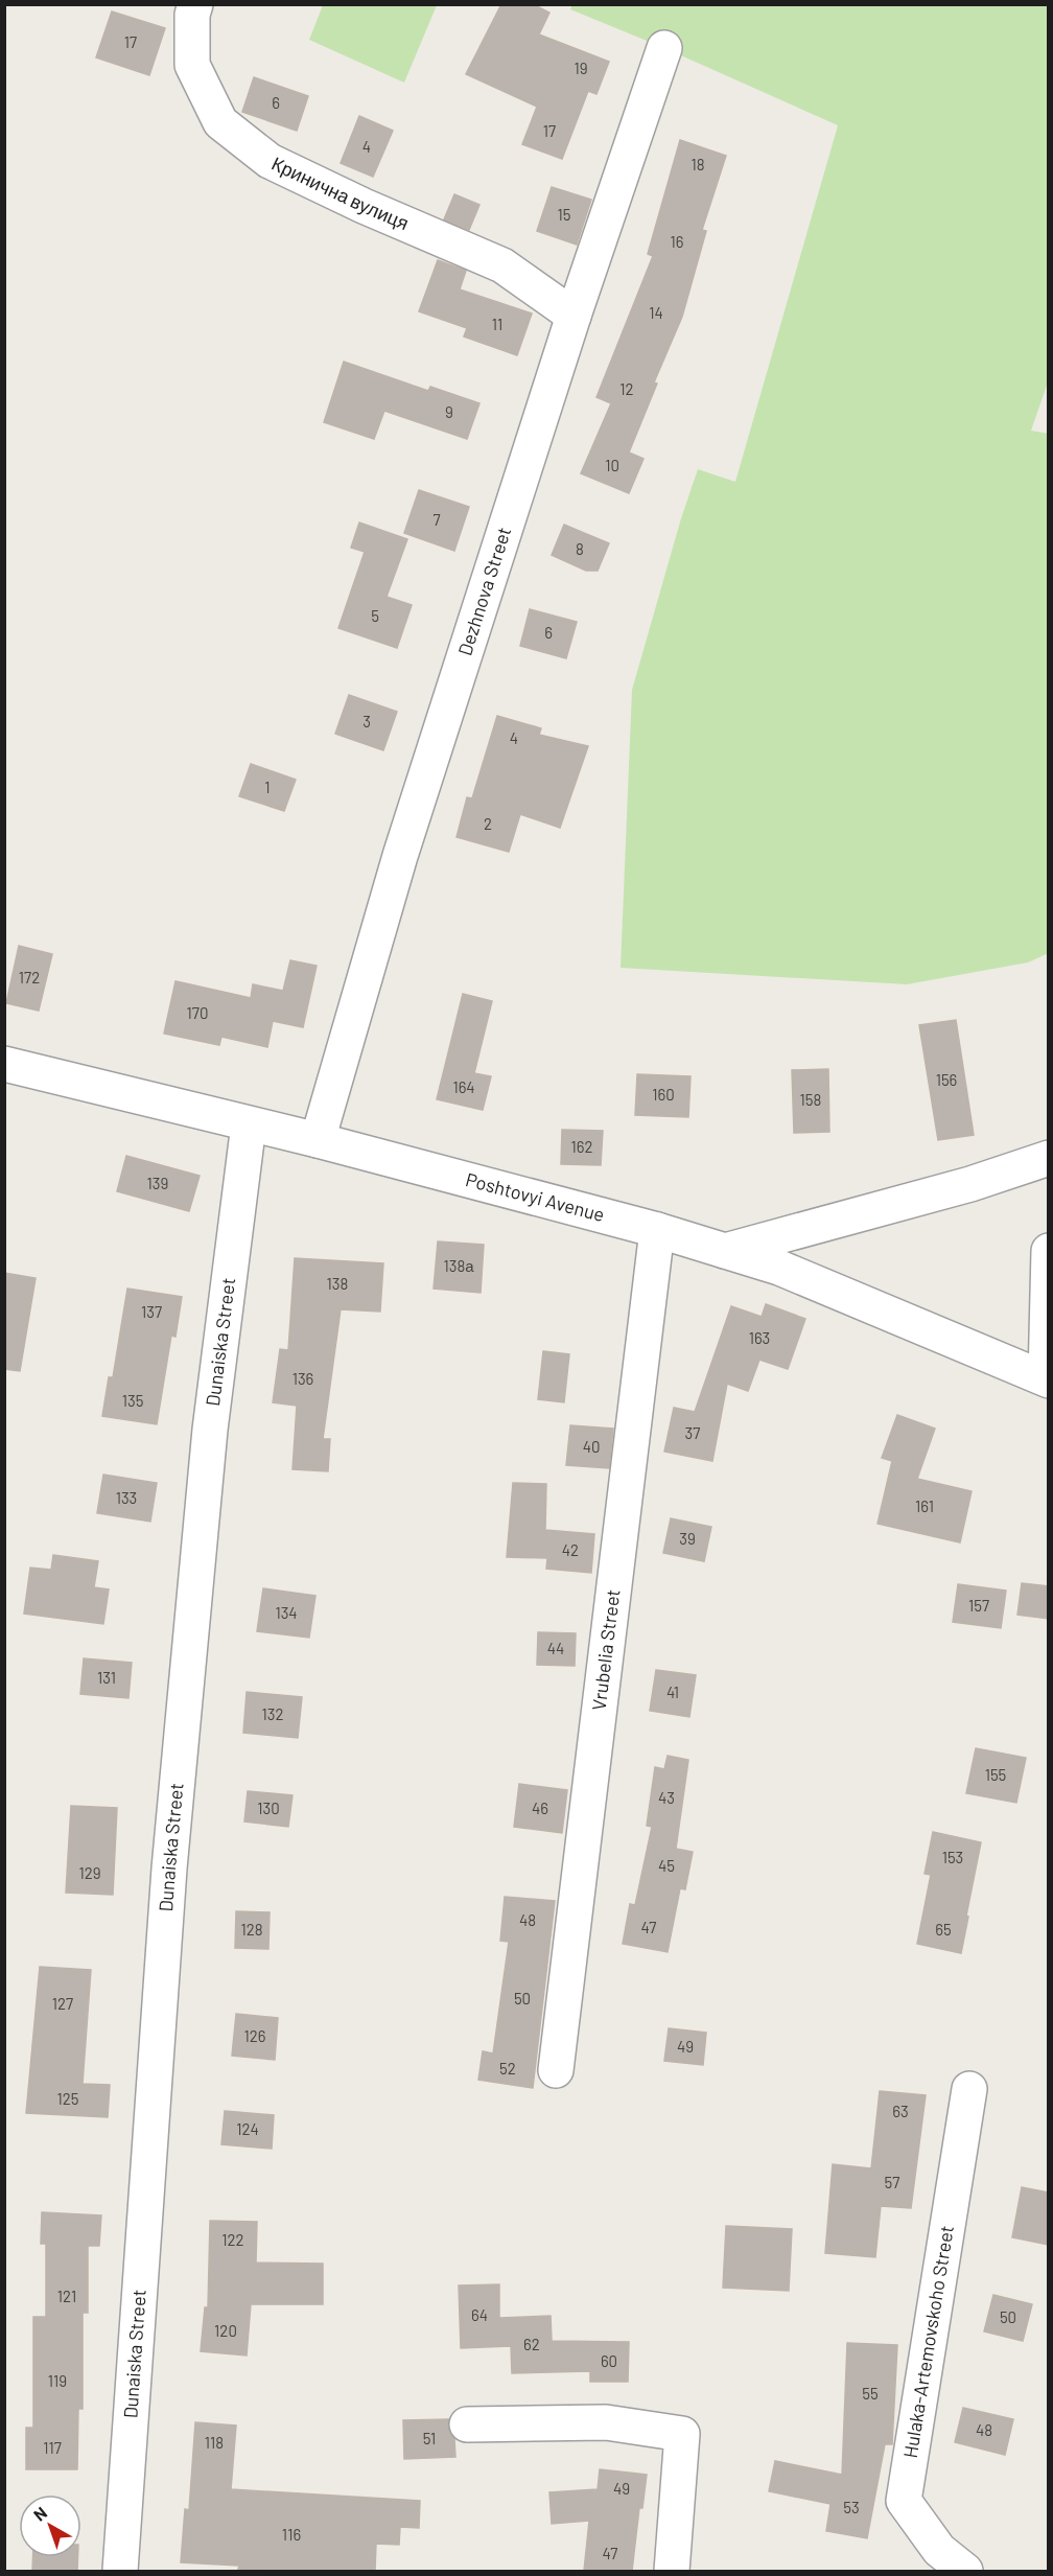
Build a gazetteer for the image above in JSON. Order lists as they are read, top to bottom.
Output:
{
  "streets": {
    "street": [
      "Кринична вулиця",
      "Dezhnova Street",
      "Poshtovyi Avenue",
      "Dunaiska Street",
      "Vrubelia Street",
      "Hulaka-Artemovskoho Street"
    ]
  },
  "crossings": [
    ["Кринична вулиця", "Dezhnova Street"],
    ["Dezhnova Street", "Poshtovyi Avenue"],
    ["Poshtovyi Avenue", "Dunaiska Street"],
    ["Poshtovyi Avenue", "Vrubelia Street"]
  ],
  "house_numbers": [
    "17",
    "19",
    "6",
    "17",
    "4",
    "18",
    "15",
    "16",
    "14",
    "11",
    "12",
    "9",
    "10",
    "7",
    "8",
    "5",
    "6",
    "3",
    "4",
    "1",
    "2",
    "172",
    "170",
    "156",
    "164",
    "160",
    "158",
    "162",
    "139",
    "138а",
    "138",
    "137",
    "163",
    "136",
    "135",
    "37",
    "40",
    "133",
    "161",
    "39",
    "42",
    "157",
    "134",
    "44",
    "131",
    "41",
    "132",
    "155",
    "43",
    "130",
    "46",
    "153",
    "45",
    "129",
    "48",
    "47",
    "128",
    "65",
    "50",
    "127",
    "126",
    "49",
    "52",
    "125",
    "63",
    "124",
    "57",
    "122",
    "121",
    "64",
    "50",
    "120",
    "62",
    "60",
    "119",
    "55",
    "48",
    "51",
    "118",
    "117",
    "49",
    "53",
    "116",
    "47"
  ],
  "north": "top left"
}
